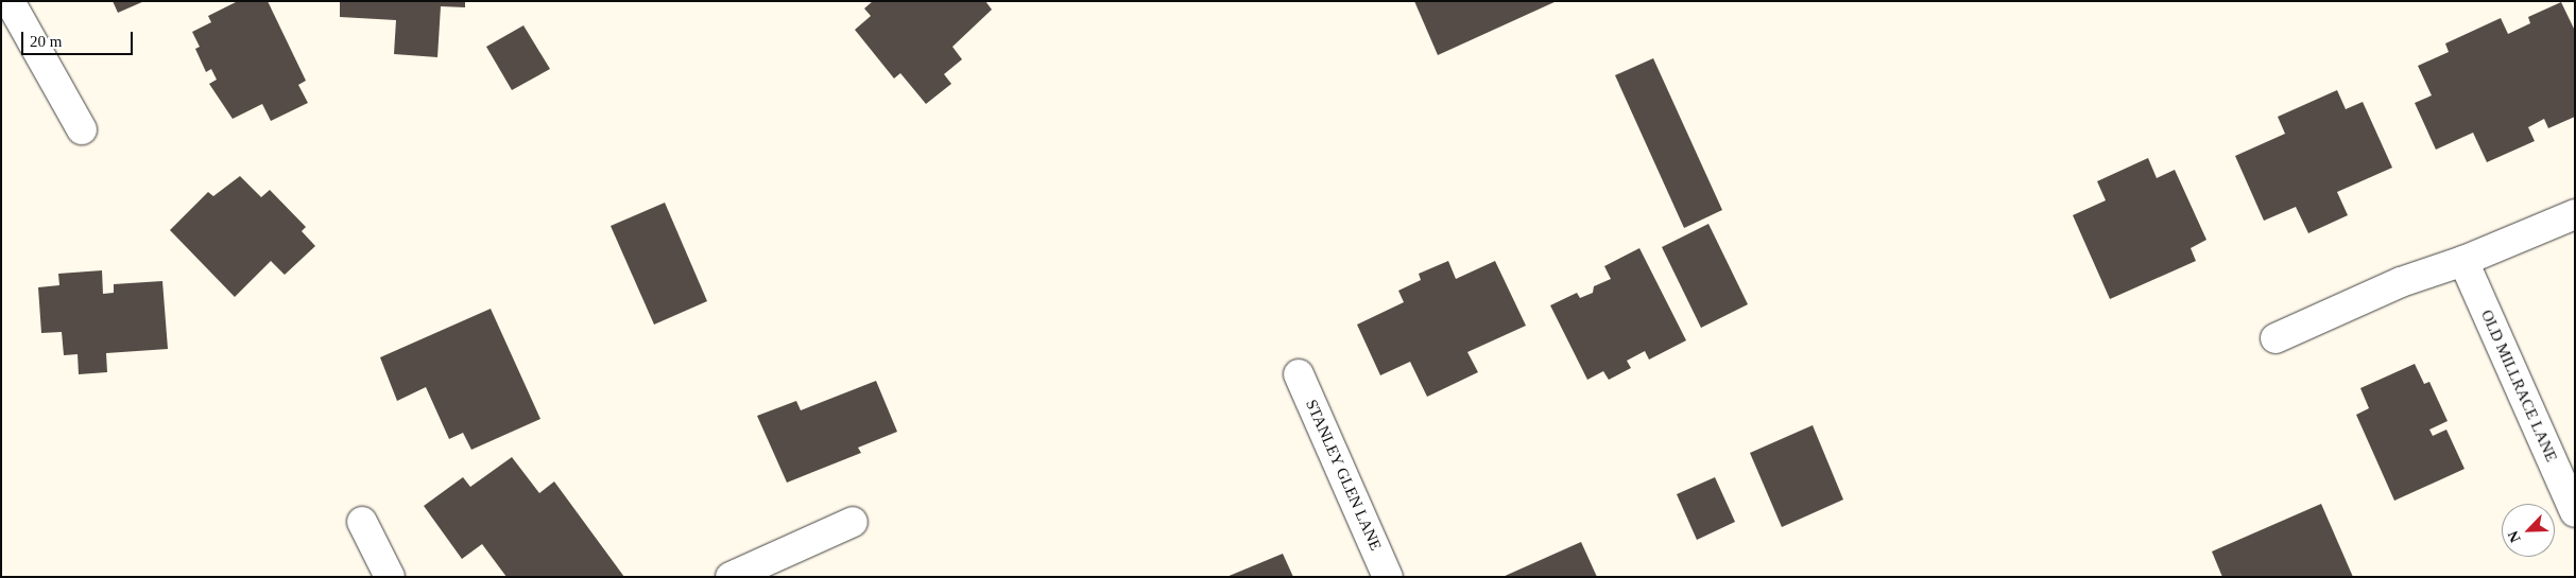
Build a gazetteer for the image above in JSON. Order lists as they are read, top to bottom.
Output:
{
  "streets": {
    "street": ["OLD MILLRACE LANE", "STANLEY GLEN LANE"]
  },
  "scale_bar": "20 m",
  "north": "bottom left"
}
